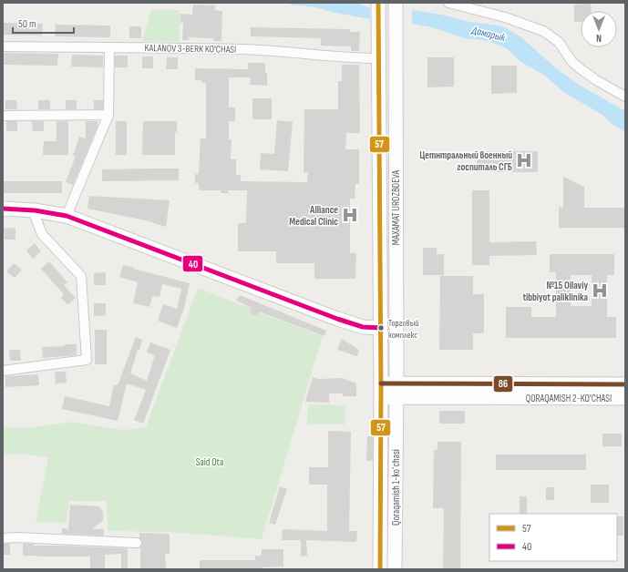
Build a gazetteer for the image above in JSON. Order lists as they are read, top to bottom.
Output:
{
  "streets": {
    "main road": ["MAXAMAT UROZBOEVA", "QORAQAMISH 2-KO'CHASI", "Qoraqamish 1-koʻchasi"],
    "street": ["KALANOV 3-BERK KO'CHASI"]
  },
  "crossings": [
    ["KALANOV 3-BERK KO'CHASI", "Qoraqamish 1-koʻchasi"],
    ["MAXAMAT UROZBOEVA", "QORAQAMISH 2-KO'CHASI"],
    ["MAXAMAT UROZBOEVA", "Qoraqamish 1-koʻchasi"],
    ["QORAQAMISH 2-KO'CHASI", "Qoraqamish 1-koʻchasi"]
  ],
  "water": ["Дамарык"],
  "parks": ["Said Ota"],
  "places": {
    "hospital": ["Цетнтральный военный госпиталь СГБ", "Alliance Medical Clinic", "№15 Oilaviy tibbiyot paliklinika"],
    "other": ["Торговый комплекс"]
  },
  "lines": ["transit line 57", "transit line 40", "transit line 86"],
  "legend": ["57", "40"],
  "scale_bar": "50 m",
  "north": "bottom"
}
